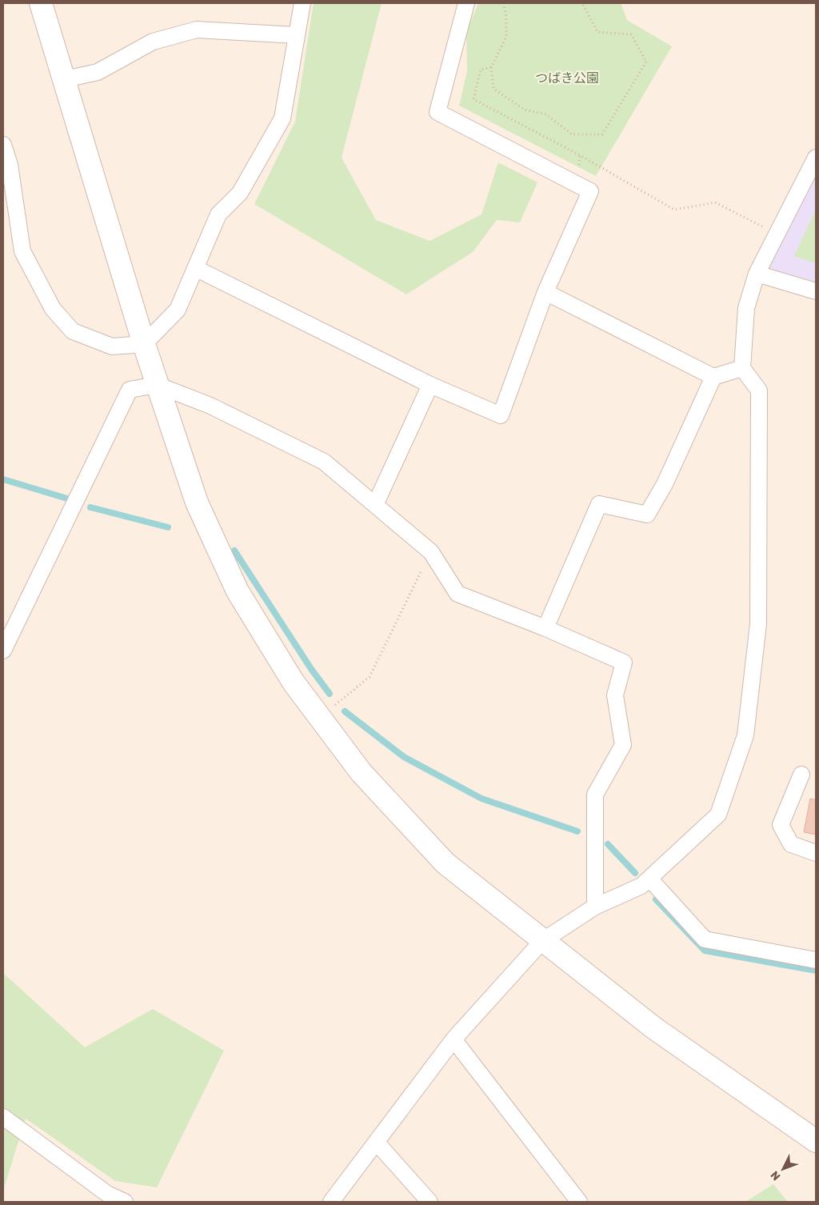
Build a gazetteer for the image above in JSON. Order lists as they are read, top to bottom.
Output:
{
  "parks": ["つばき公園"],
  "north": "bottom left"
}
